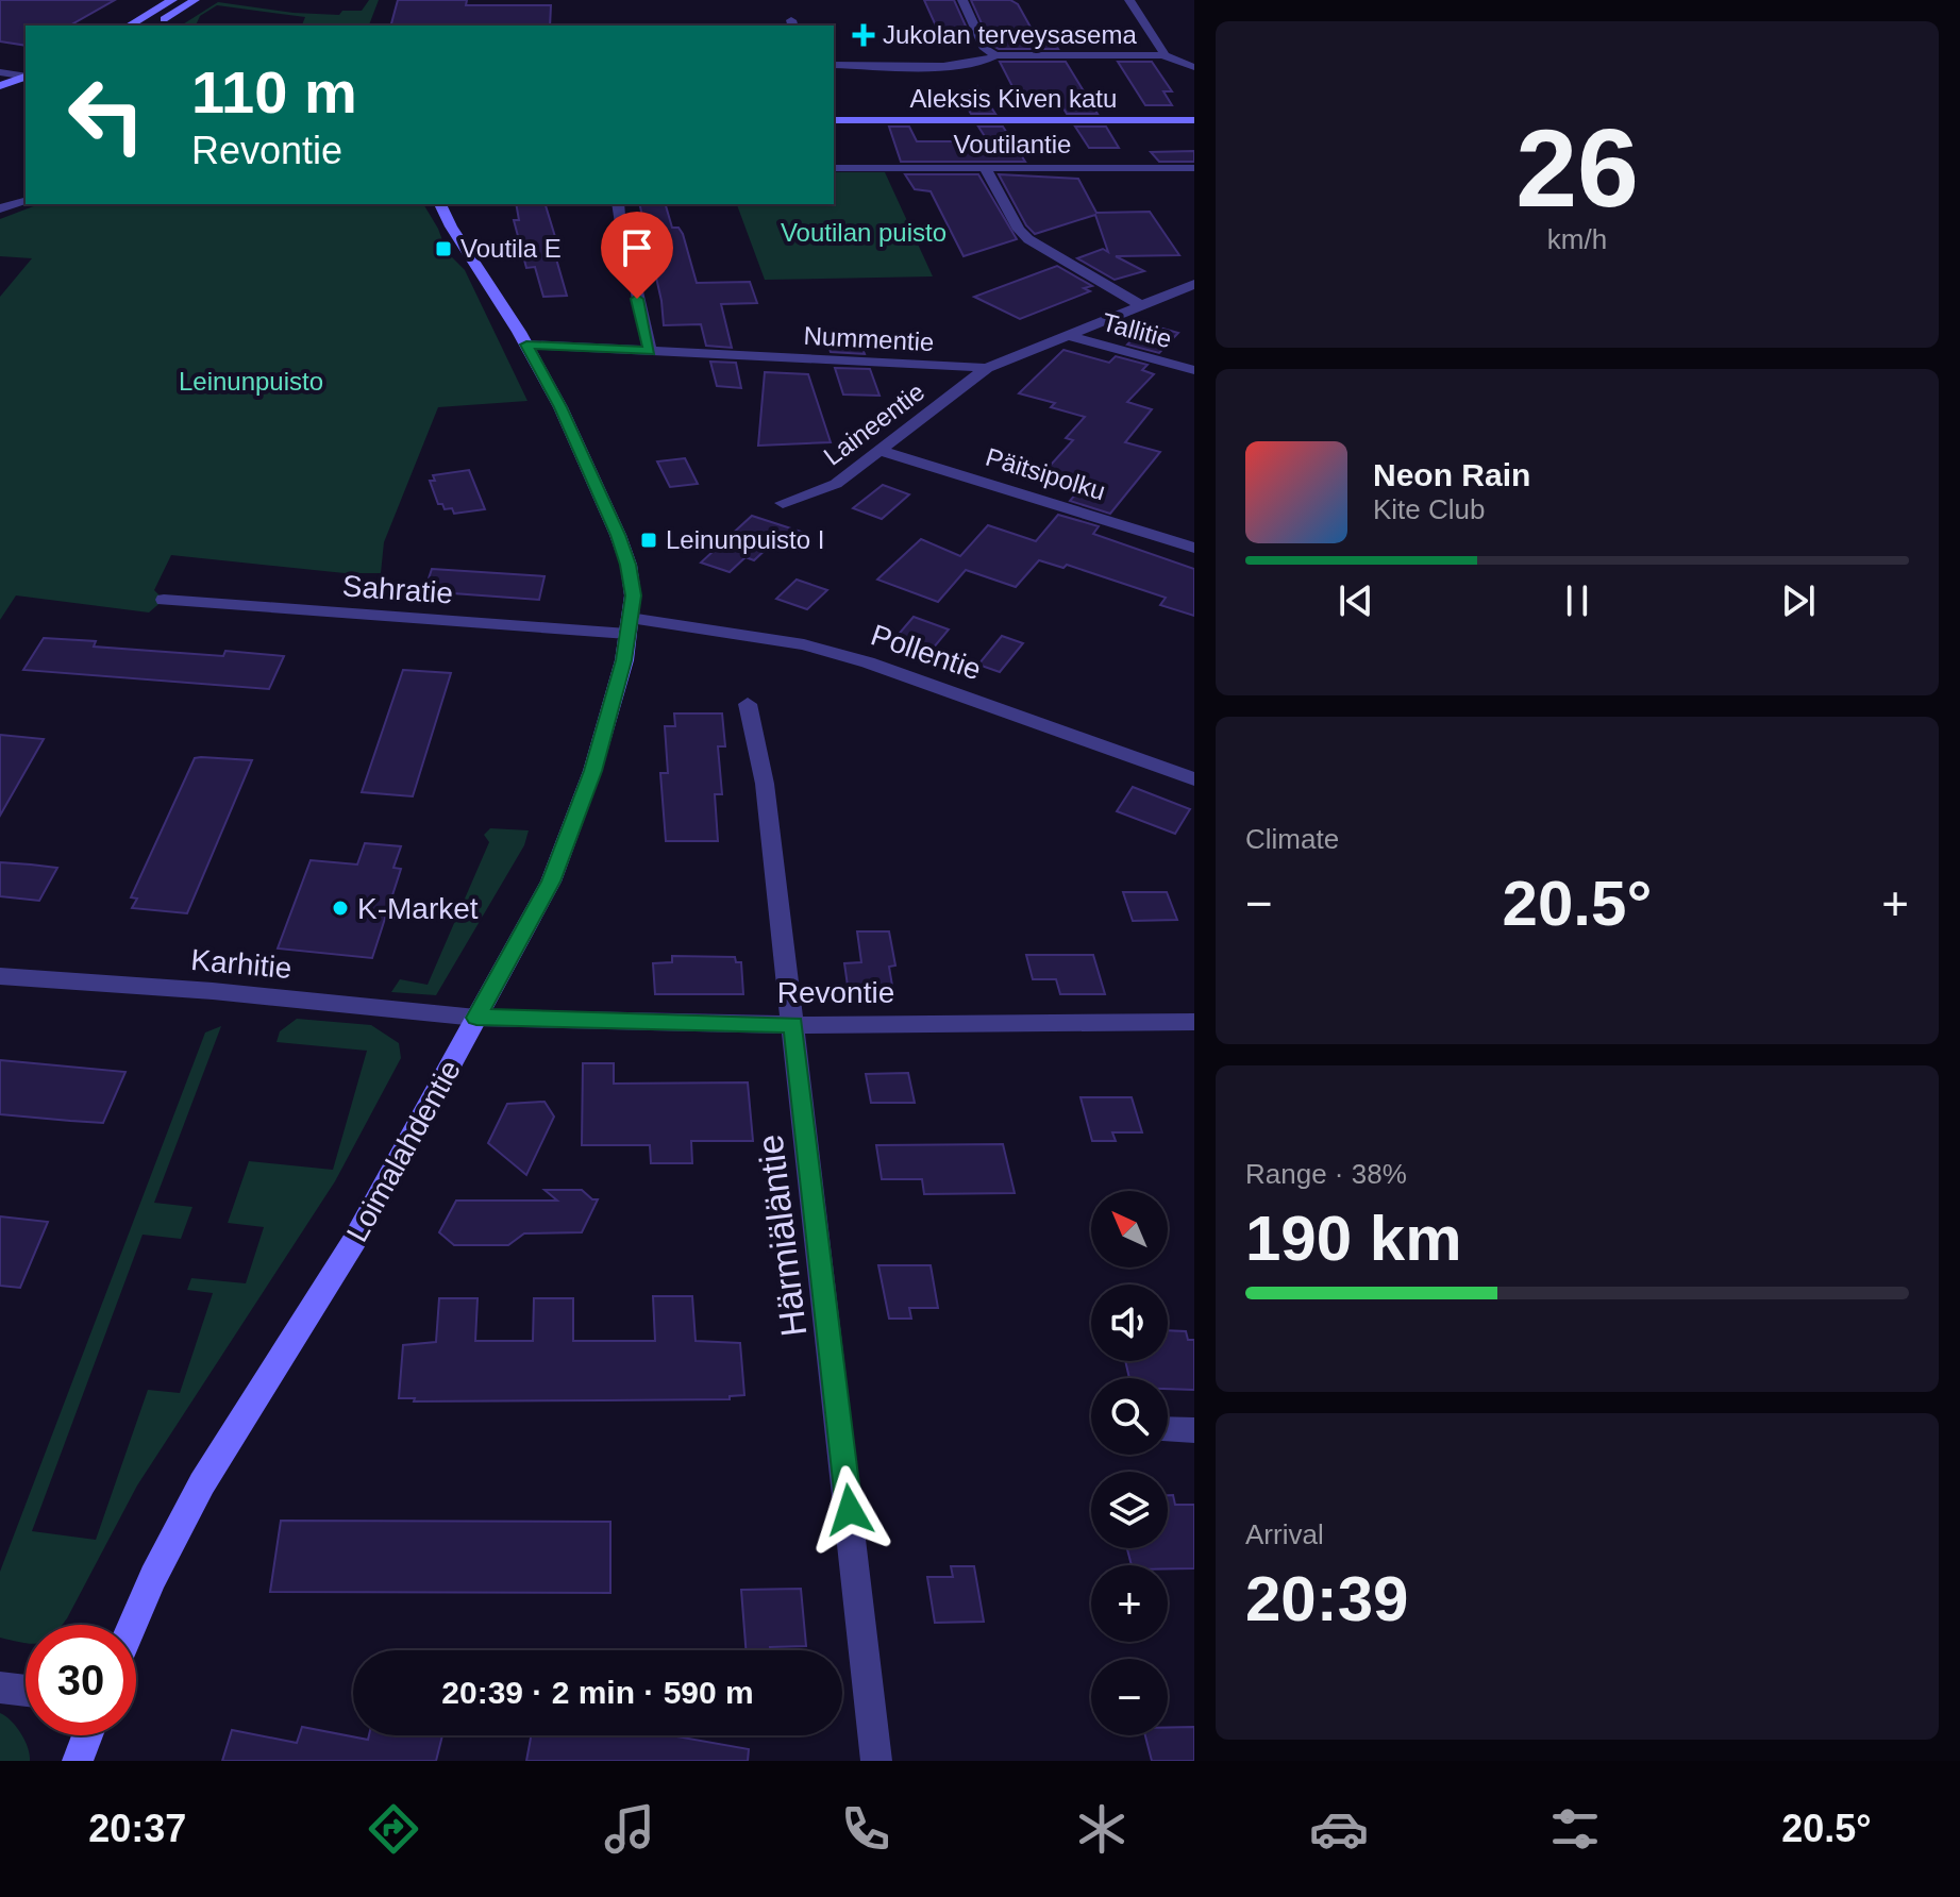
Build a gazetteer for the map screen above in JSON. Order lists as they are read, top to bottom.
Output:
{
  "streets": {
    "street": [
      "Aleksis Kiven katu",
      "Voutilantie",
      "Tallitie",
      "Nummentie",
      "Laineentie",
      "Päitsipolku",
      "Sahratie",
      "Pollentie",
      "Karhitie",
      "Revontie",
      "Loimalahdentie",
      "Härmiäläntie"
    ]
  },
  "crossings": [
    ["Tallitie", "Nummentie"],
    ["Nummentie", "Laineentie"],
    ["Nummentie", "Loimalahdentie"],
    ["Laineentie", "Päitsipolku"],
    ["Sahratie", "Pollentie"],
    ["Sahratie", "Loimalahdentie"],
    ["Pollentie", "Loimalahdentie"],
    ["Karhitie", "Revontie"],
    ["Karhitie", "Loimalahdentie"],
    ["Revontie", "Loimalahdentie"],
    ["Revontie", "Härmiäläntie"]
  ],
  "parks": ["Voutilan puisto", "Leinunpuisto"],
  "places": {
    "health": ["Jukolan terveysasema"],
    "transit": ["Voutila E", "Leinunpuisto I"],
    "other": ["K-Market"]
  },
  "north": "top left",
  "page": {
    "tile": [
      ["26", "km/h"],
      "Climate",
      ["Range · 38%", "190 km"],
      ["Arrival", "20:39"]
    ],
    "turn": ["110 m", "Revontie"],
    "song": ["Neon Rain", "Kite Club"],
    "heat": ["−", "20.5°", "+"],
    "map_buttons": ["+", "−"],
    "limit": "30",
    "trip": "20:39 · 2 min · 590 m",
    "tabs": ["20:37", "20.5°"]
  }
}
